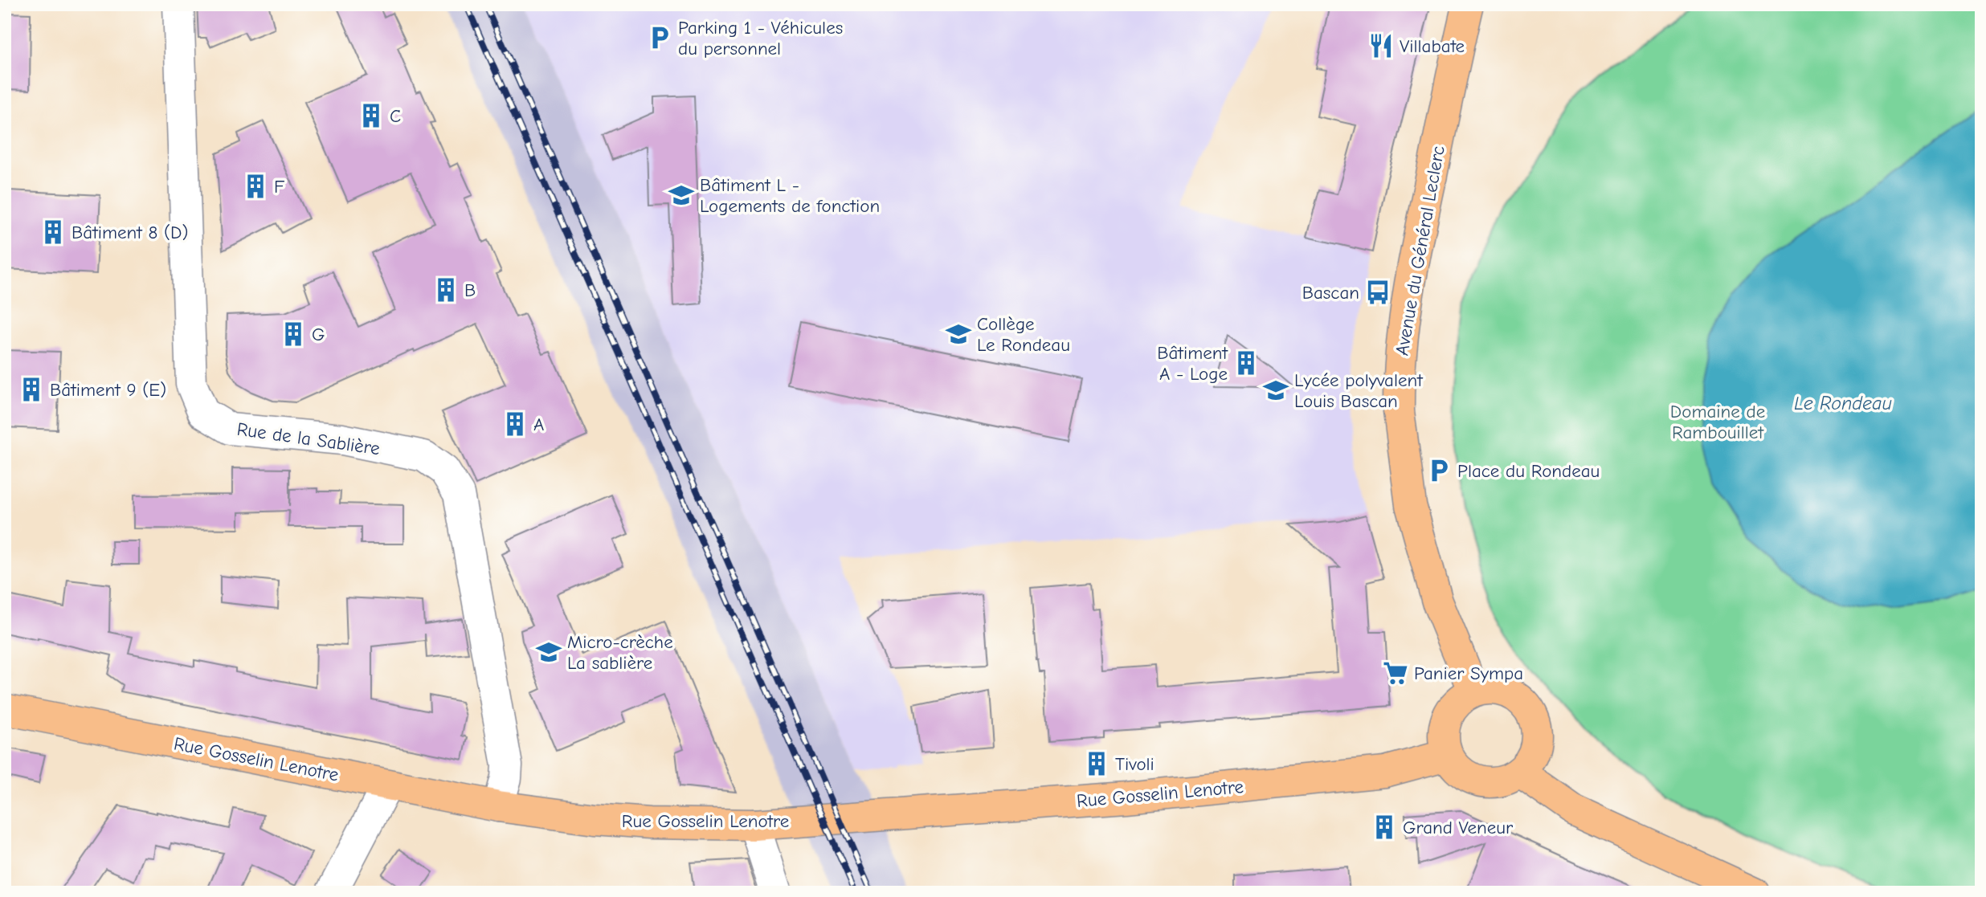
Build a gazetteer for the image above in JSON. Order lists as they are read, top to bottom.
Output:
{
  "streets": {
    "main road": ["Avenue du Général Leclerc", "Rue Gosselin Lenotre"],
    "street": ["Rue de la Sablière"]
  },
  "crossings": [
    ["Avenue du Général Leclerc", "Rue Gosselin Lenotre"],
    ["Rue de la Sablière", "Rue Gosselin Lenotre"]
  ],
  "water": ["Le Rondeau"],
  "parks": ["Domaine de Rambouillet"],
  "places": {
    "parking": ["Parking 1 - Véhicules du personnel", "Place du Rondeau"],
    "restaurant": ["Villabate"],
    "building": [
      "C",
      "F",
      "Bâtiment 8 (D)",
      "B",
      "G",
      "Bâtiment A - Loge",
      "Bâtiment 9 (E)",
      "A",
      "Tivoli",
      "Grand Veneur"
    ],
    "school or university": [
      "Bâtiment L - Logements de fonction",
      "Collège Le Rondeau",
      "Lycée polyvalent Louis Bascan",
      "Micro-crèche La sablière"
    ],
    "bus stop": ["Bascan"],
    "supermarket": ["Panier Sympa"]
  }
}
